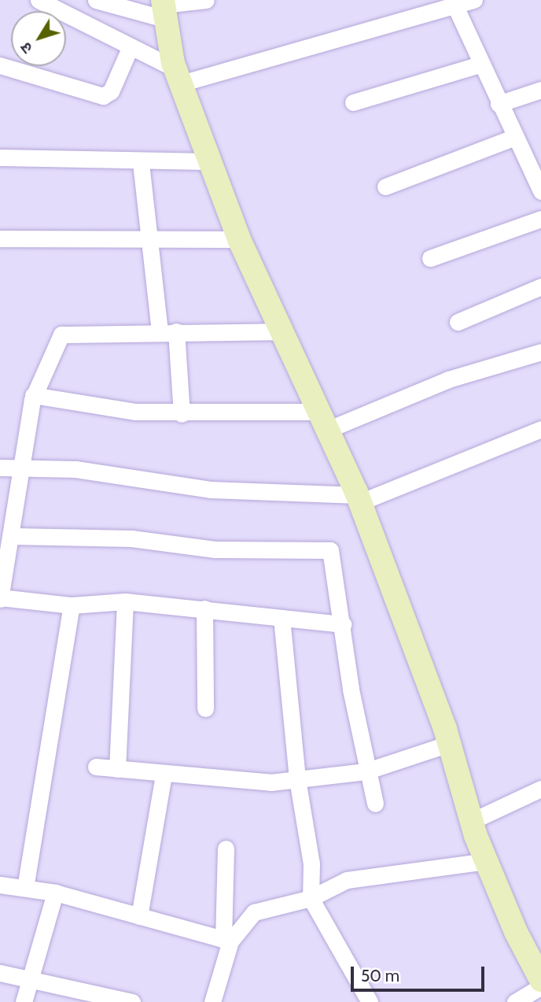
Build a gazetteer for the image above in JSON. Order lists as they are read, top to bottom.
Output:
{
  "scale_bar": "50 m",
  "north": "bottom left"
}
